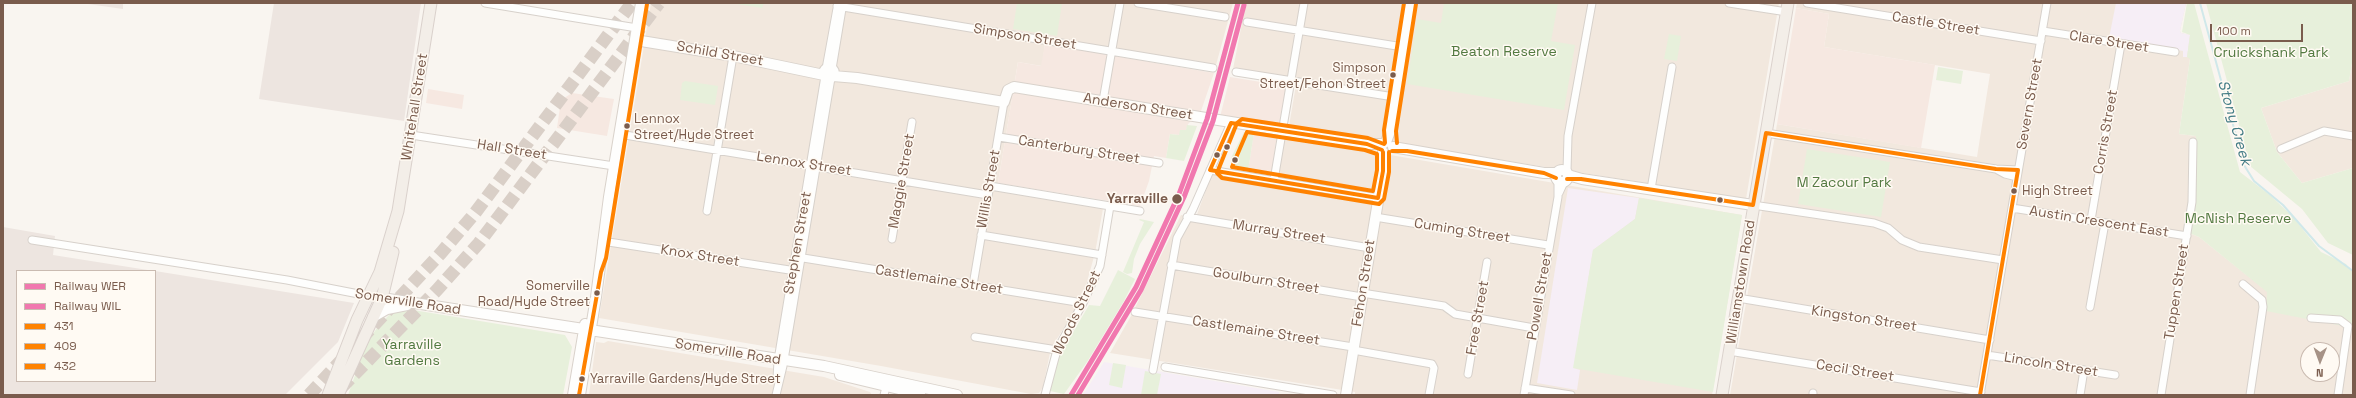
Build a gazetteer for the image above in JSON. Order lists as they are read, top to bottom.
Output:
{
  "streets": {
    "main road": ["Whitehall Street", "Williamstown Road", "Somerville Road"],
    "street": [
      "Castle Street",
      "Simpson Street",
      "Clare Street",
      "Schild Street",
      "Severn Street",
      "Anderson Street",
      "Corris Street",
      "Hall Street",
      "Canterbury Street",
      "Lennox Street",
      "Maggie Street",
      "Willis Street",
      "Austin Crescent East",
      "Cuming Street",
      "Murray Street",
      "Stephen Street",
      "Knox Street",
      "Castlemaine Street",
      "Goulburn Street",
      "Fehon Street",
      "Tuppen Street",
      "Powell Street",
      "Woods Street",
      "Free Street",
      "Kingston Street",
      "Lincoln Street",
      "Cecil Street"
    ]
  },
  "crossings": [
    ["Castle Street", "Severn Street"],
    ["Simpson Street", "Stephen Street"],
    ["Clare Street", "Severn Street"],
    ["Clare Street", "Corris Street"],
    ["Schild Street", "Anderson Street"],
    ["Schild Street", "Willis Street"],
    ["Schild Street", "Stephen Street"],
    ["Severn Street", "Anderson Street"],
    ["Severn Street", "Austin Crescent East"],
    ["Severn Street", "Kingston Street"],
    ["Severn Street", "Lincoln Street"],
    ["Severn Street", "Cecil Street"],
    ["Whitehall Street", "Hall Street"],
    ["Whitehall Street", "Somerville Road"],
    ["Anderson Street", "Willis Street"],
    ["Anderson Street", "Williamstown Road"],
    ["Anderson Street", "Fehon Street"],
    ["Anderson Street", "Powell Street"],
    ["Corris Street", "Austin Crescent East"],
    ["Canterbury Street", "Willis Street"],
    ["Lennox Street", "Maggie Street"],
    ["Lennox Street", "Willis Street"],
    ["Lennox Street", "Stephen Street"],
    ["Willis Street", "Castlemaine Street"],
    ["Austin Crescent East", "Tuppen Street"],
    ["Cuming Street", "Fehon Street"],
    ["Cuming Street", "Powell Street"],
    ["Murray Street", "Fehon Street"],
    ["Stephen Street", "Knox Street"],
    ["Stephen Street", "Castlemaine Street"],
    ["Stephen Street", "Somerville Road"],
    ["Castlemaine Street", "Fehon Street"],
    ["Castlemaine Street", "Woods Street"],
    ["Goulburn Street", "Fehon Street"],
    ["Goulburn Street", "Powell Street"],
    ["Goulburn Street", "Free Street"],
    ["Williamstown Road", "Kingston Street"],
    ["Williamstown Road", "Cecil Street"]
  ],
  "water": ["Stony Creek"],
  "parks": [
    "Beaton Reserve",
    "Cruickshank Park",
    "M Zacour Park",
    "McNish Reserve",
    "Yarraville Gardens"
  ],
  "places": [
    "Simpson Street/Fehon Street",
    "Lennox Street/Hyde Street",
    "High Street",
    "Yarraville",
    "Somerville Road/Hyde Street",
    "Yarraville Gardens/Hyde Street"
  ],
  "lines": [
    "rail line WER",
    "transit line 432",
    "transit line 409",
    "rail line WIL",
    "transit line 431"
  ],
  "legend": [
    "Railway WER",
    "Railway WIL",
    "431",
    "409",
    "432"
  ],
  "scale_bar": "100 m",
  "north": "bottom"
}
